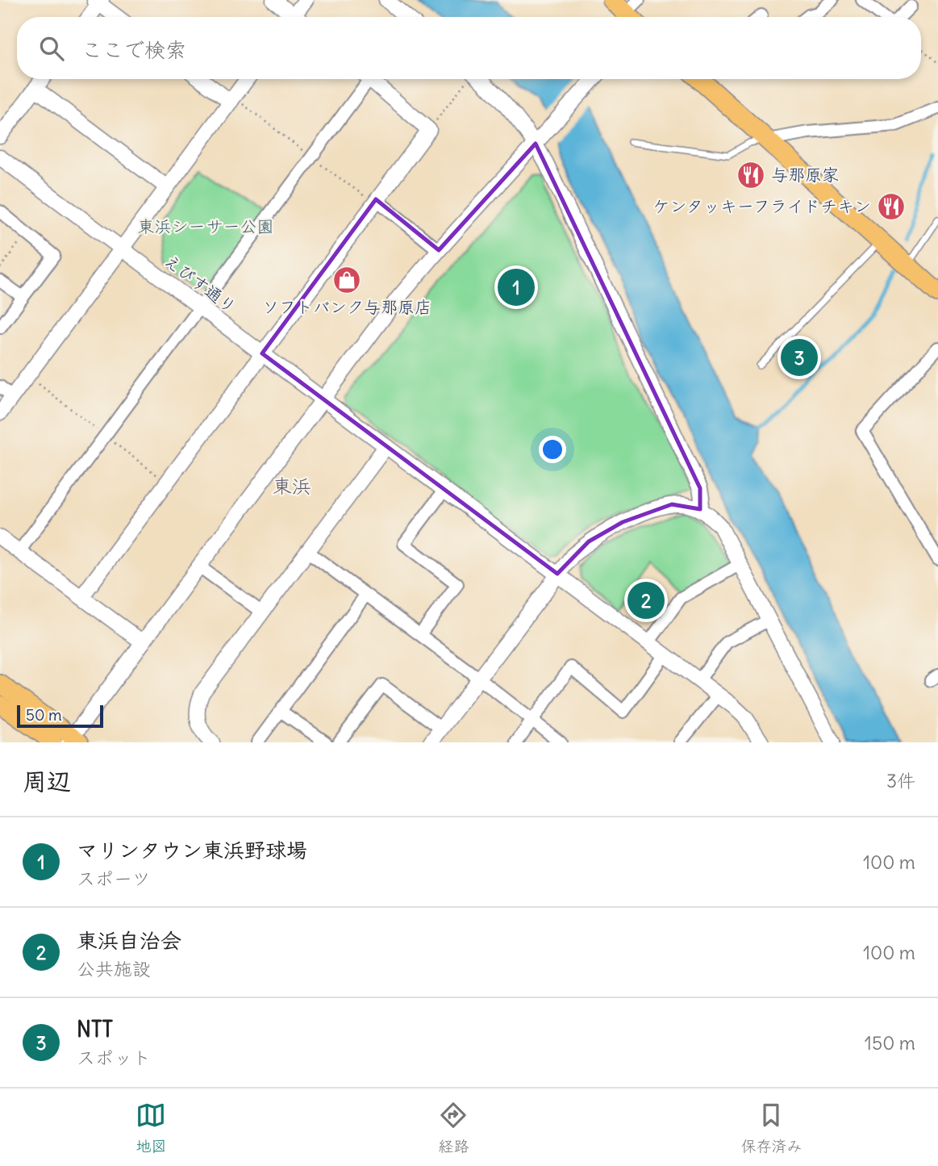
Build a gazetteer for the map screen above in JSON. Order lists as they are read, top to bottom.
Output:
{
  "streets": {
    "street": ["えびす通り"]
  },
  "districts": ["東浜"],
  "parks": ["東浜シーサー公園"],
  "places": {
    "restaurant": ["与那原家", "ケンタッキーフライドチキン"],
    "shop": ["ソフトバンク与那原店"]
  },
  "scale_bar": "50 m",
  "page": {
    "search": "ここで検索",
    "pins": ["1", "3", "2"],
    "scale": "50 m",
    "heading": ["周辺", "3件"],
    "list": [
      {
        "mark": "1",
        "name": "マリンタウン東浜野球場",
        "note": "スポーツ",
        "value": "100 m"
      },
      {
        "mark": "2",
        "name": "東浜自治会",
        "note": "公共施設",
        "value": "100 m"
      },
      {
        "mark": "3",
        "name": "NTT",
        "note": "スポット",
        "value": "150 m"
      }
    ],
    "nav": ["地図", "経路", "保存済み"]
  }
}
